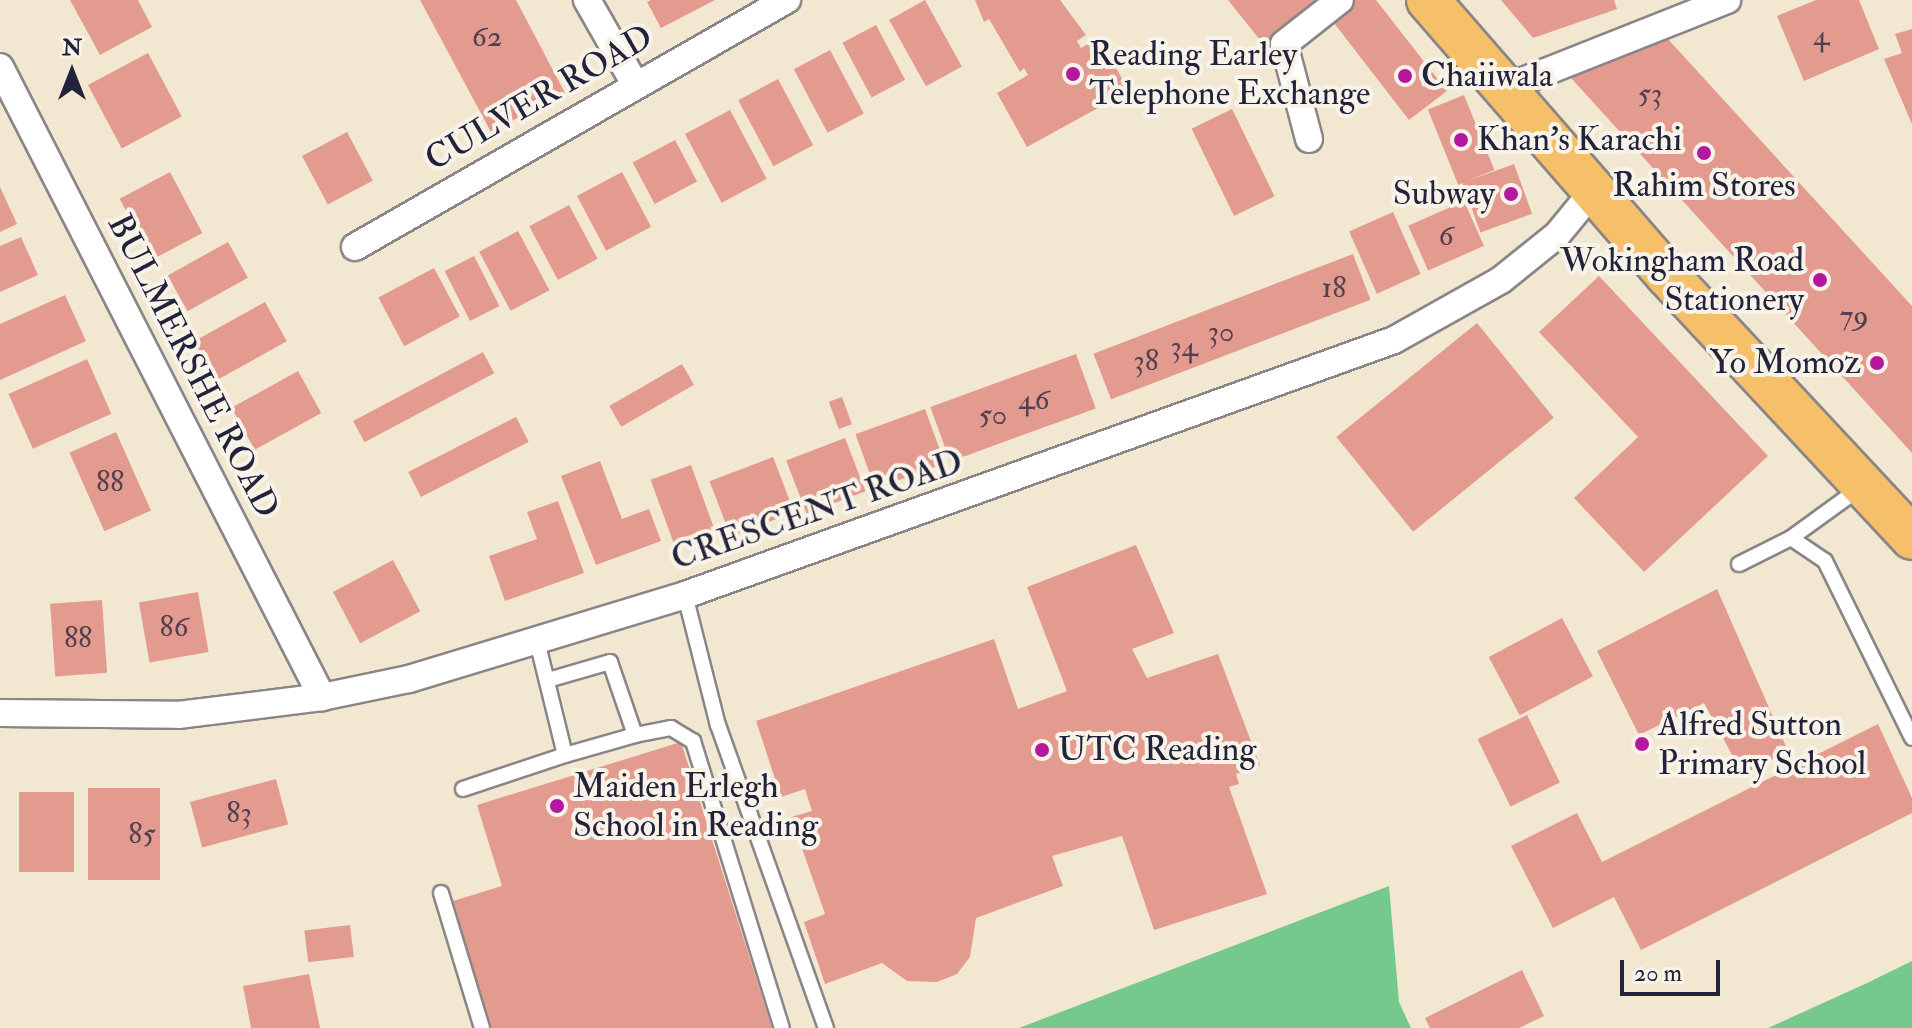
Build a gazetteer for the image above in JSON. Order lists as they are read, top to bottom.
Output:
{
  "streets": {
    "street": ["CULVER ROAD", "BULMERSHE ROAD", "CRESCENT ROAD"]
  },
  "crossings": [
    ["BULMERSHE ROAD", "CRESCENT ROAD"]
  ],
  "places": [
    "Reading Earley Telephone Exchange",
    "Chaiiwala",
    "Khan's Karachi",
    "Rahim Stores",
    "Subway",
    "Wokingham Road Stationery",
    "Yo Momoz",
    "Alfred Sutton Primary School",
    "UTC Reading",
    "Maiden Erlegh School in Reading"
  ],
  "house_numbers": [
    "4",
    "62",
    "53",
    "6",
    "18",
    "79",
    "30",
    "34",
    "38",
    "46",
    "50",
    "88",
    "86",
    "88",
    "83",
    "85"
  ],
  "scale_bar": "20 m",
  "north": "top"
}
